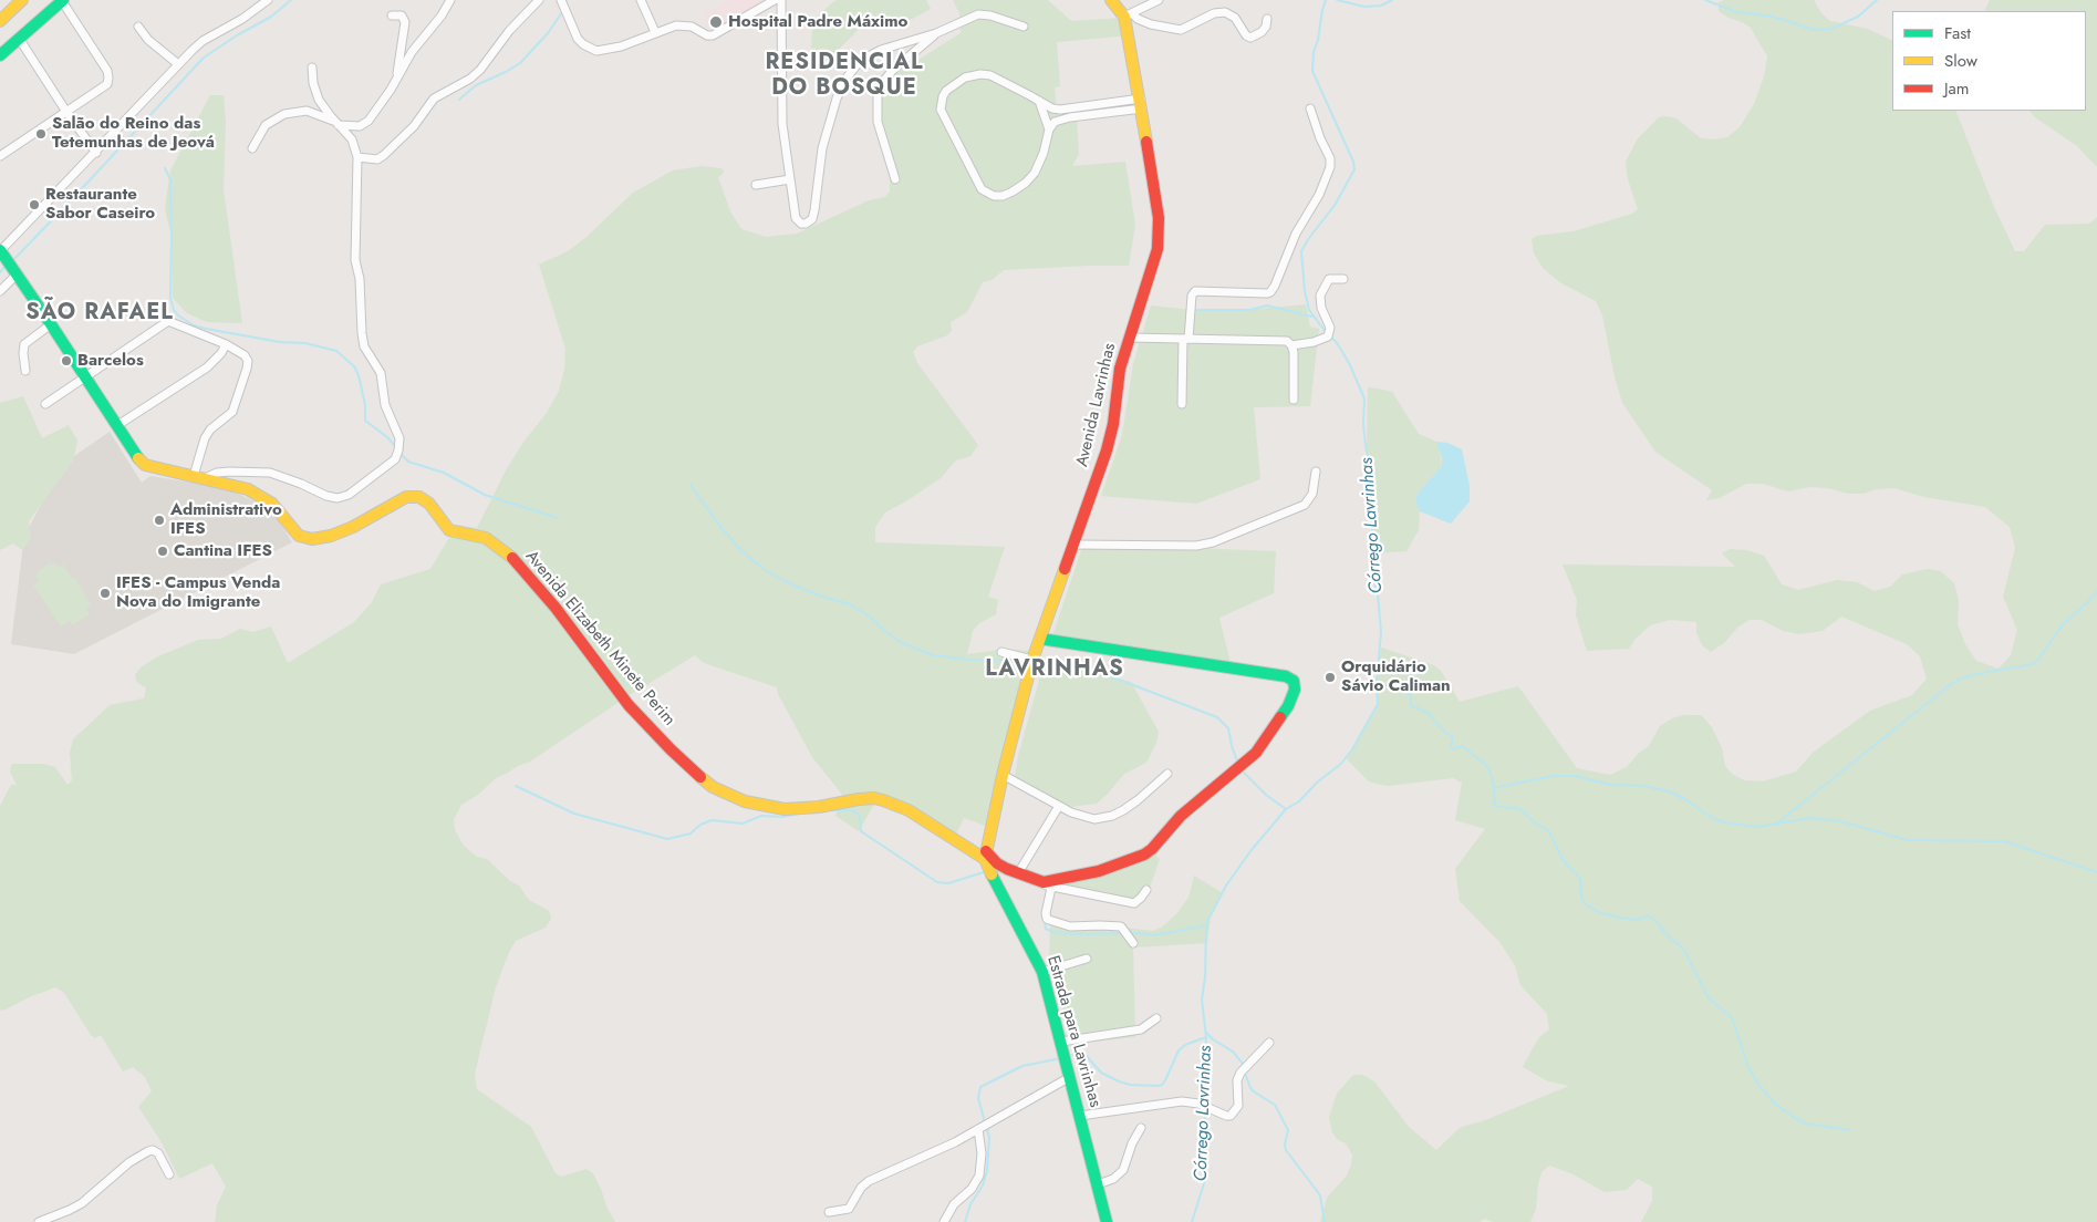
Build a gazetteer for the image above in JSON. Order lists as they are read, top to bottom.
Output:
{
  "streets": {
    "main road": ["Avenida Lavrinhas", "Avenida Elizabeth Minete Perim", "Estrada para Lavrinhas"]
  },
  "crossings": [
    ["Avenida Lavrinhas", "Avenida Elizabeth Minete Perim"],
    ["Avenida Lavrinhas", "Estrada para Lavrinhas"],
    ["Avenida Elizabeth Minete Perim", "Estrada para Lavrinhas"]
  ],
  "districts": ["RESIDENCIAL DO BOSQUE", "SÃO RAFAEL", "LAVRINHAS"],
  "water": ["Córrego Lavrinhas"],
  "places": [
    "Hospital Padre Máximo",
    "Salão do Reino das Tetemunhas de Jeová",
    "Restaurante Sabor Caseiro",
    "Barcelos",
    "Administrativo IFES",
    "Cantina IFES",
    "IFES - Campus Venda Nova do Imigrante",
    "Orquidário Sávio Caliman"
  ],
  "legend": ["Fast", "Slow", "Jam"]
}
